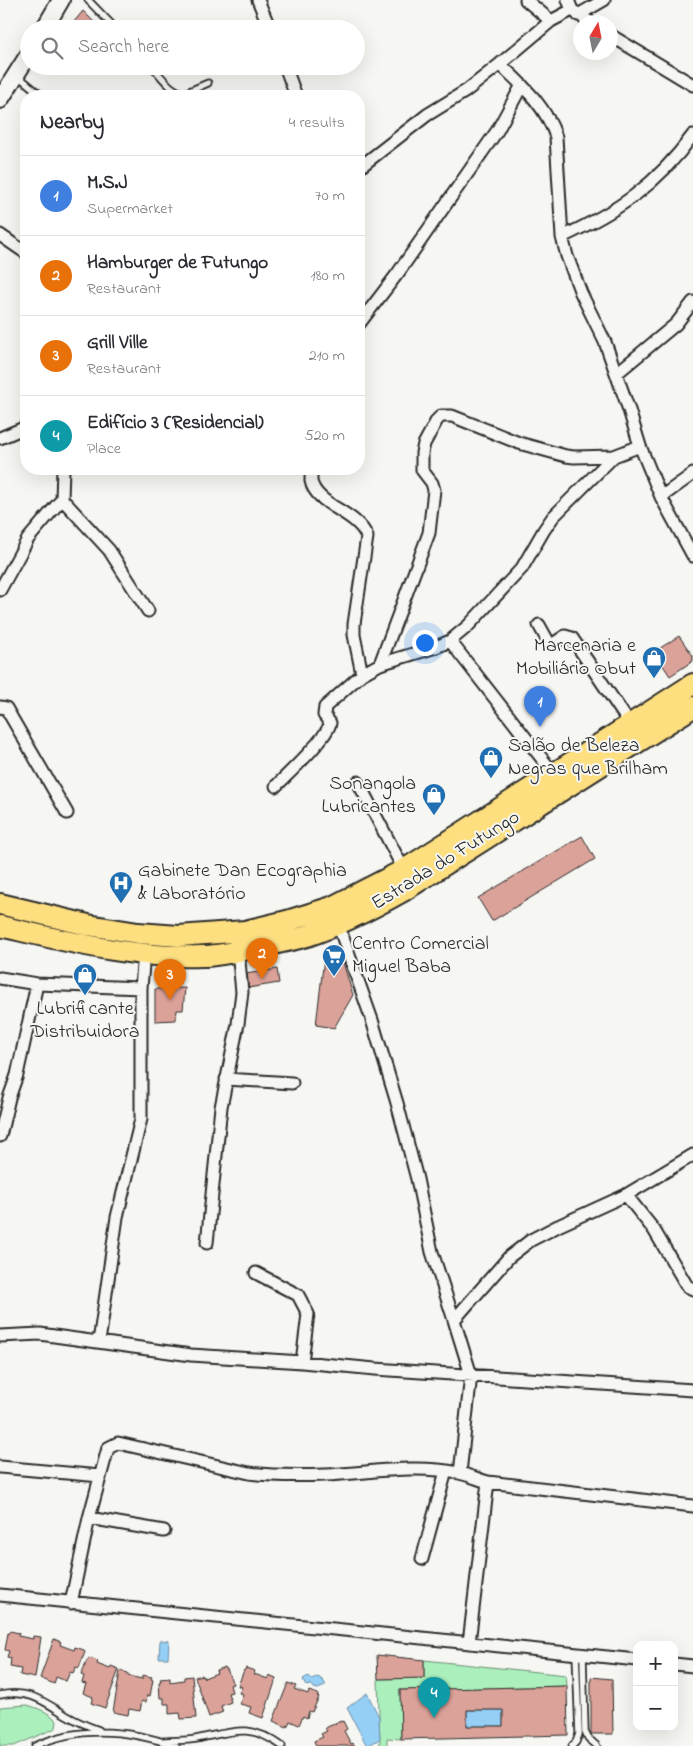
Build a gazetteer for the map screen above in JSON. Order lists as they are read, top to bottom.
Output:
{
  "streets": {
    "highway": ["Estrada do Futungo"]
  },
  "places": {
    "shop": [
      "Marcenaria e Mobiliário Obut",
      "Salão de Beleza Negras que Brilham",
      "Sonangola Lubricantes",
      "Lubrificante Distribuidora"
    ],
    "hospital": ["Gabinete Dan Ecographia & Laboratório"],
    "supermarket": ["Centro Comercial Miguel Baba"]
  },
  "north": "top",
  "page": {
    "search": "Search here",
    "heading": ["Nearby", "4 results"],
    "list": [
      {
        "mark": "1",
        "name": "M.S.J",
        "note": "Supermarket",
        "value": "70 m"
      },
      {
        "mark": "2",
        "name": "Hamburger de Futungo",
        "note": "Restaurant",
        "value": "180 m"
      },
      {
        "mark": "3",
        "name": "Grill Ville",
        "note": "Restaurant",
        "value": "210 m"
      },
      {
        "mark": "4",
        "name": "Edifício 3 (Residencial)",
        "note": "Place",
        "value": "520 m"
      }
    ],
    "pins": [
      "1",
      "2",
      "3",
      "4"
    ],
    "map_buttons": ["+", "−"]
  }
}
